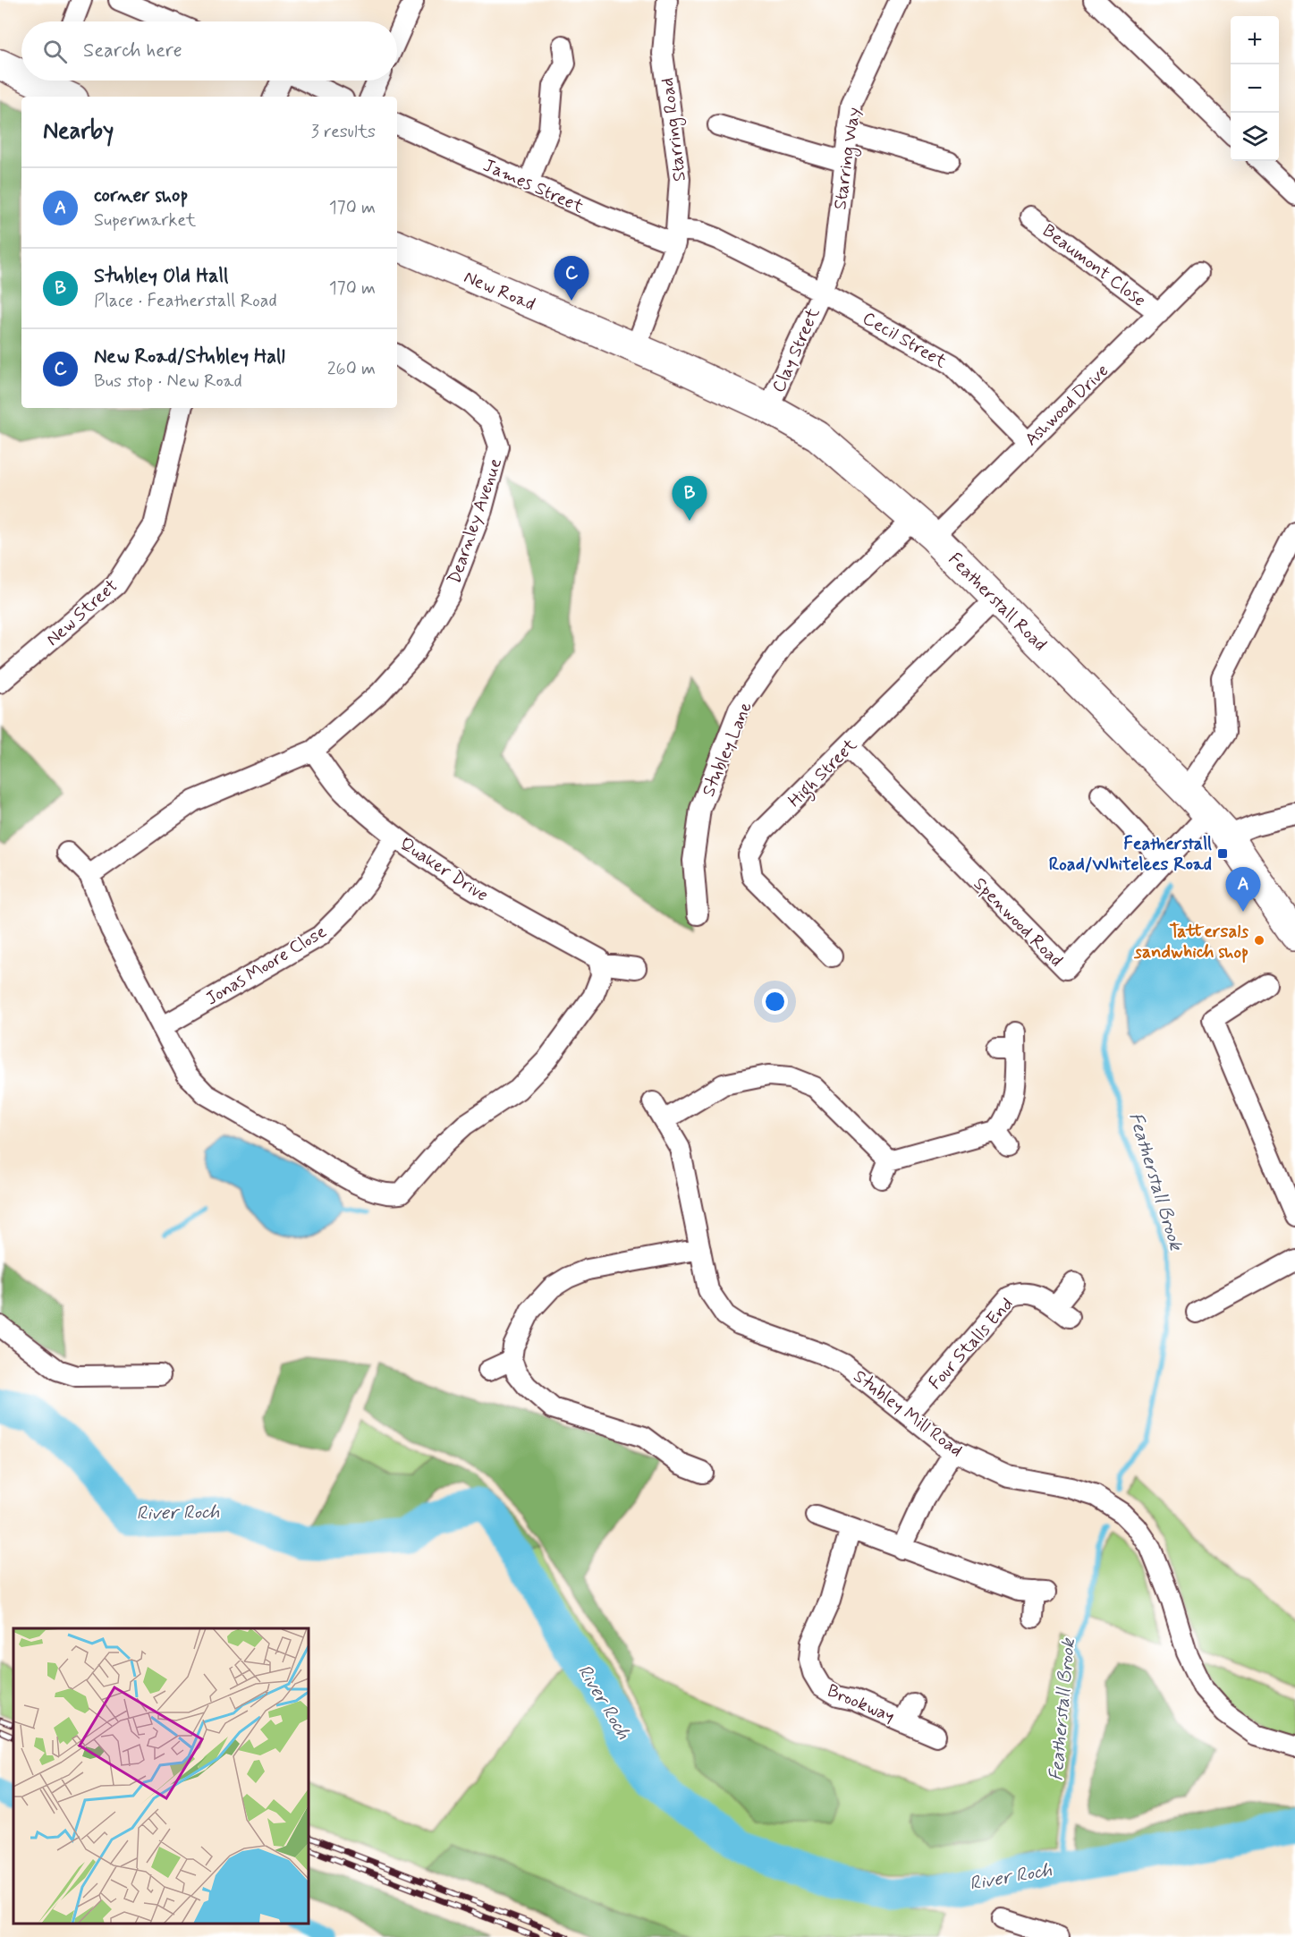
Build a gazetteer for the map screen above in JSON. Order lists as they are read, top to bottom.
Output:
{
  "streets": {
    "highway": ["New Road", "Featherstall Road"],
    "street": [
      "Starring Road",
      "Starring Way",
      "James Street",
      "Beaumont Close",
      "Cecil Street",
      "Clay Street",
      "Ashwood Drive",
      "Dearnley Avenue",
      "New Street",
      "Stubley Lane",
      "High Street",
      "Quaker Drive",
      "Spenwood Road",
      "Jonas Moore Close",
      "Four Stalls End",
      "Stubley Mill Road",
      "Brookway"
    ]
  },
  "crossings": [
    ["Starring Road", "James Street"],
    ["Starring Road", "New Road"],
    ["Starring Road", "Featherstall Road"],
    ["Starring Way", "James Street"],
    ["Starring Way", "Cecil Street"],
    ["Starring Way", "Clay Street"],
    ["James Street", "Cecil Street"],
    ["James Street", "Clay Street"],
    ["Beaumont Close", "Ashwood Drive"],
    ["New Road", "Featherstall Road"],
    ["Cecil Street", "Clay Street"],
    ["Cecil Street", "Ashwood Drive"],
    ["Clay Street", "Featherstall Road"],
    ["Ashwood Drive", "Featherstall Road"],
    ["Ashwood Drive", "Stubley Lane"],
    ["Dearnley Avenue", "Quaker Drive"],
    ["Featherstall Road", "Stubley Lane"],
    ["Featherstall Road", "High Street"],
    ["Featherstall Road", "Spenwood Road"],
    ["High Street", "Spenwood Road"],
    ["Quaker Drive", "Jonas Moore Close"],
    ["Four Stalls End", "Stubley Mill Road"]
  ],
  "water": ["Featherstall Brook", "River Roch"],
  "places": {
    "transit": ["Featherstall Road/Whitelees Road"],
    "other": ["Tattersals sandwhich shop"]
  },
  "page": {
    "map_buttons": ["+", "−"],
    "search": "Search here",
    "heading": ["Nearby", "3 results"],
    "list": [
      {
        "mark": "A",
        "name": "corner shop",
        "note": "Supermarket",
        "value": "170 m"
      },
      {
        "mark": "B",
        "name": "Stubley Old Hall",
        "note": "Place · Featherstall Road",
        "value": "170 m"
      },
      {
        "mark": "C",
        "name": "New Road/Stubley Hall",
        "note": "Bus stop · New Road",
        "value": "260 m"
      }
    ],
    "pins": ["C", "B", "A"]
  }
}
